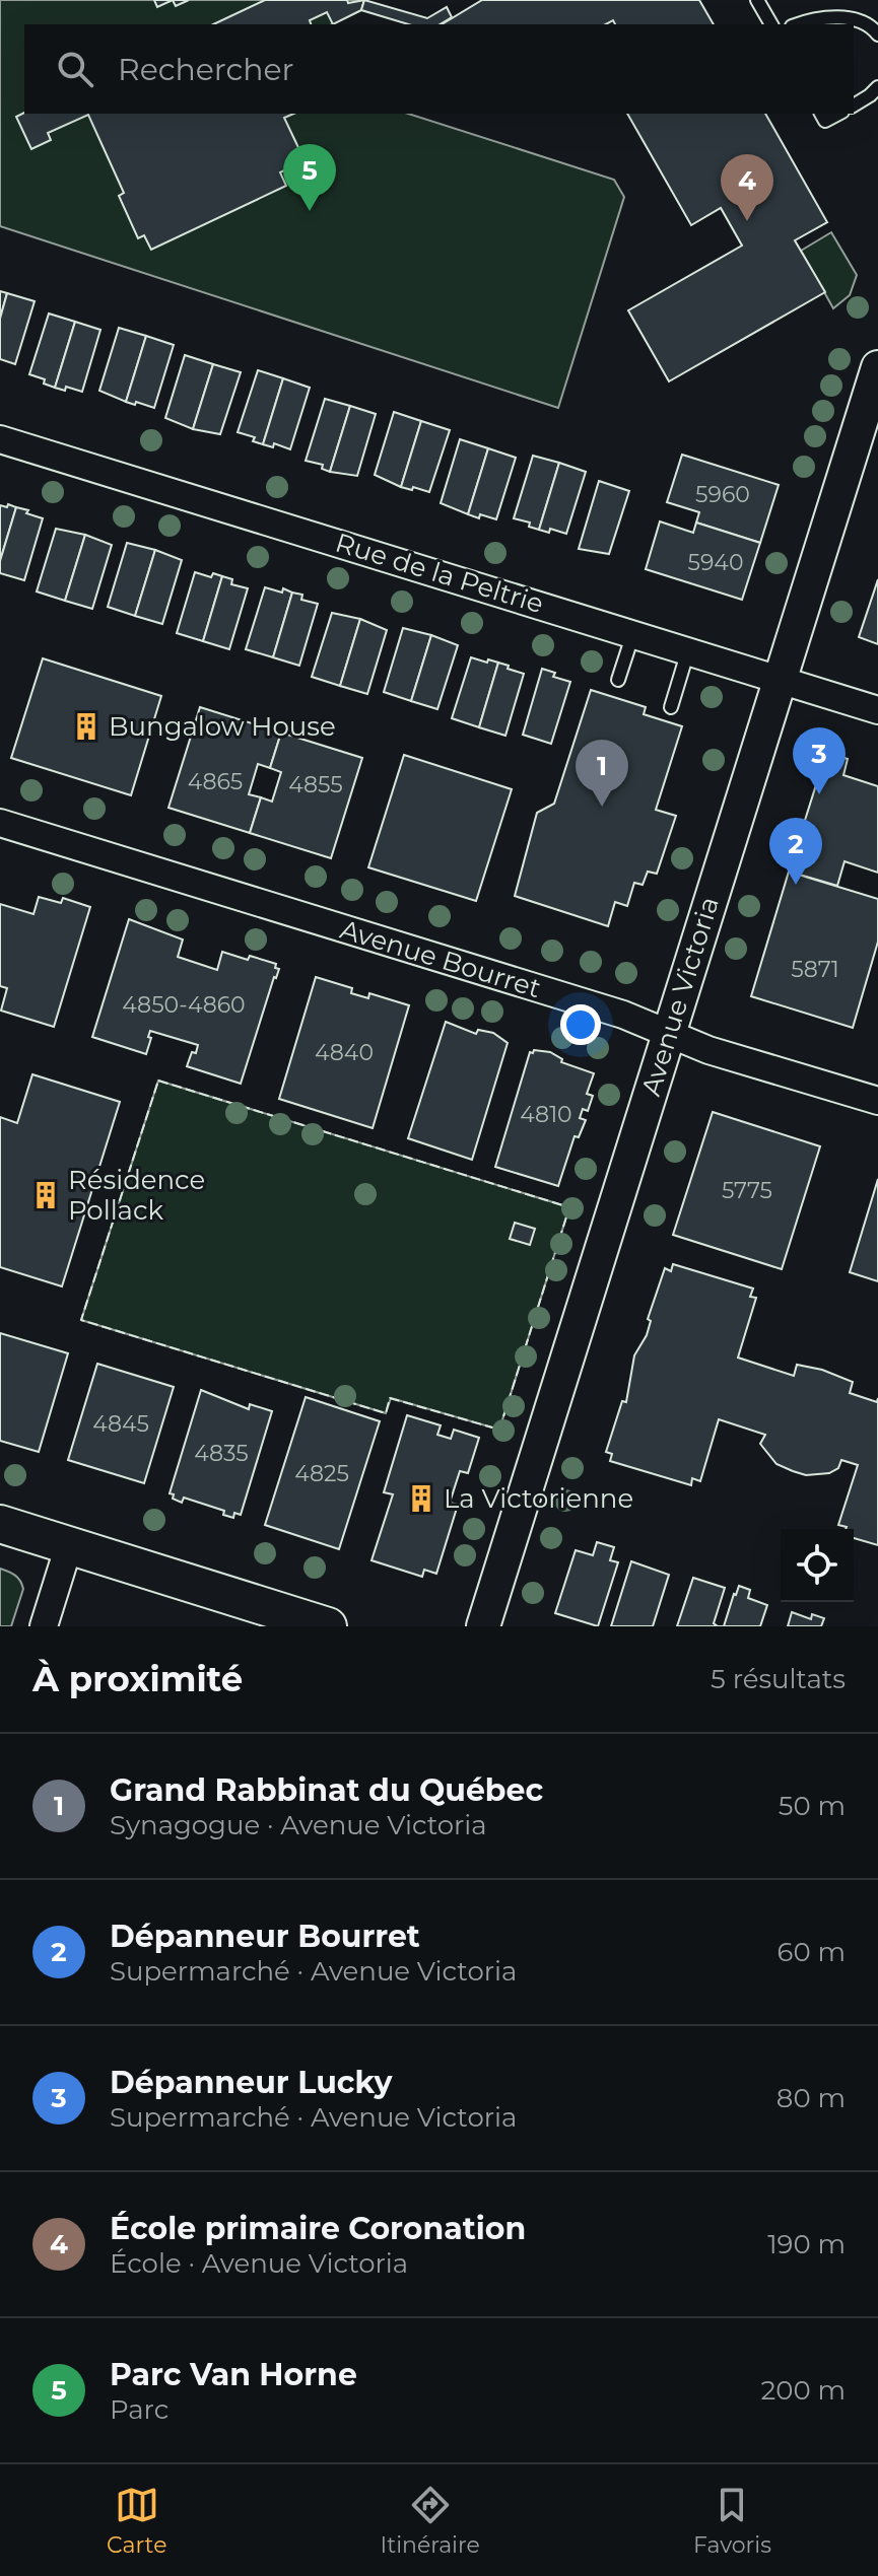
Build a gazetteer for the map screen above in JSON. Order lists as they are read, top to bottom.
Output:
{
  "streets": {
    "street": ["Rue de la Peltrie", "Avenue Bourret", "Avenue Victoria"]
  },
  "crossings": [
    ["Rue de la Peltrie", "Avenue Victoria"],
    ["Avenue Bourret", "Avenue Victoria"]
  ],
  "places": {
    "building": ["Bungalow House", "Résidence Pollack", "La Victorienne"]
  },
  "house_numbers": [
    "5960",
    "5940",
    "4865",
    "4855",
    "5871",
    "4850-4860",
    "4840",
    "4810",
    "5775",
    "4845",
    "4835",
    "4825"
  ],
  "page": {
    "search": "Rechercher",
    "pins": [
      "5",
      "4",
      "3",
      "1",
      "2"
    ],
    "heading": ["À proximité", "5 résultats"],
    "list": [
      {
        "mark": "1",
        "name": "Grand Rabbinat du Québec",
        "note": "Synagogue · Avenue Victoria",
        "value": "50 m"
      },
      {
        "mark": "2",
        "name": "Dépanneur Bourret",
        "note": "Supermarché · Avenue Victoria",
        "value": "60 m"
      },
      {
        "mark": "3",
        "name": "Dépanneur Lucky",
        "note": "Supermarché · Avenue Victoria",
        "value": "80 m"
      },
      {
        "mark": "4",
        "name": "École primaire Coronation",
        "note": "École · Avenue Victoria",
        "value": "190 m"
      },
      {
        "mark": "5",
        "name": "Parc Van Horne",
        "note": "Parc",
        "value": "200 m"
      }
    ],
    "nav": ["Carte", "Itinéraire", "Favoris"]
  }
}
